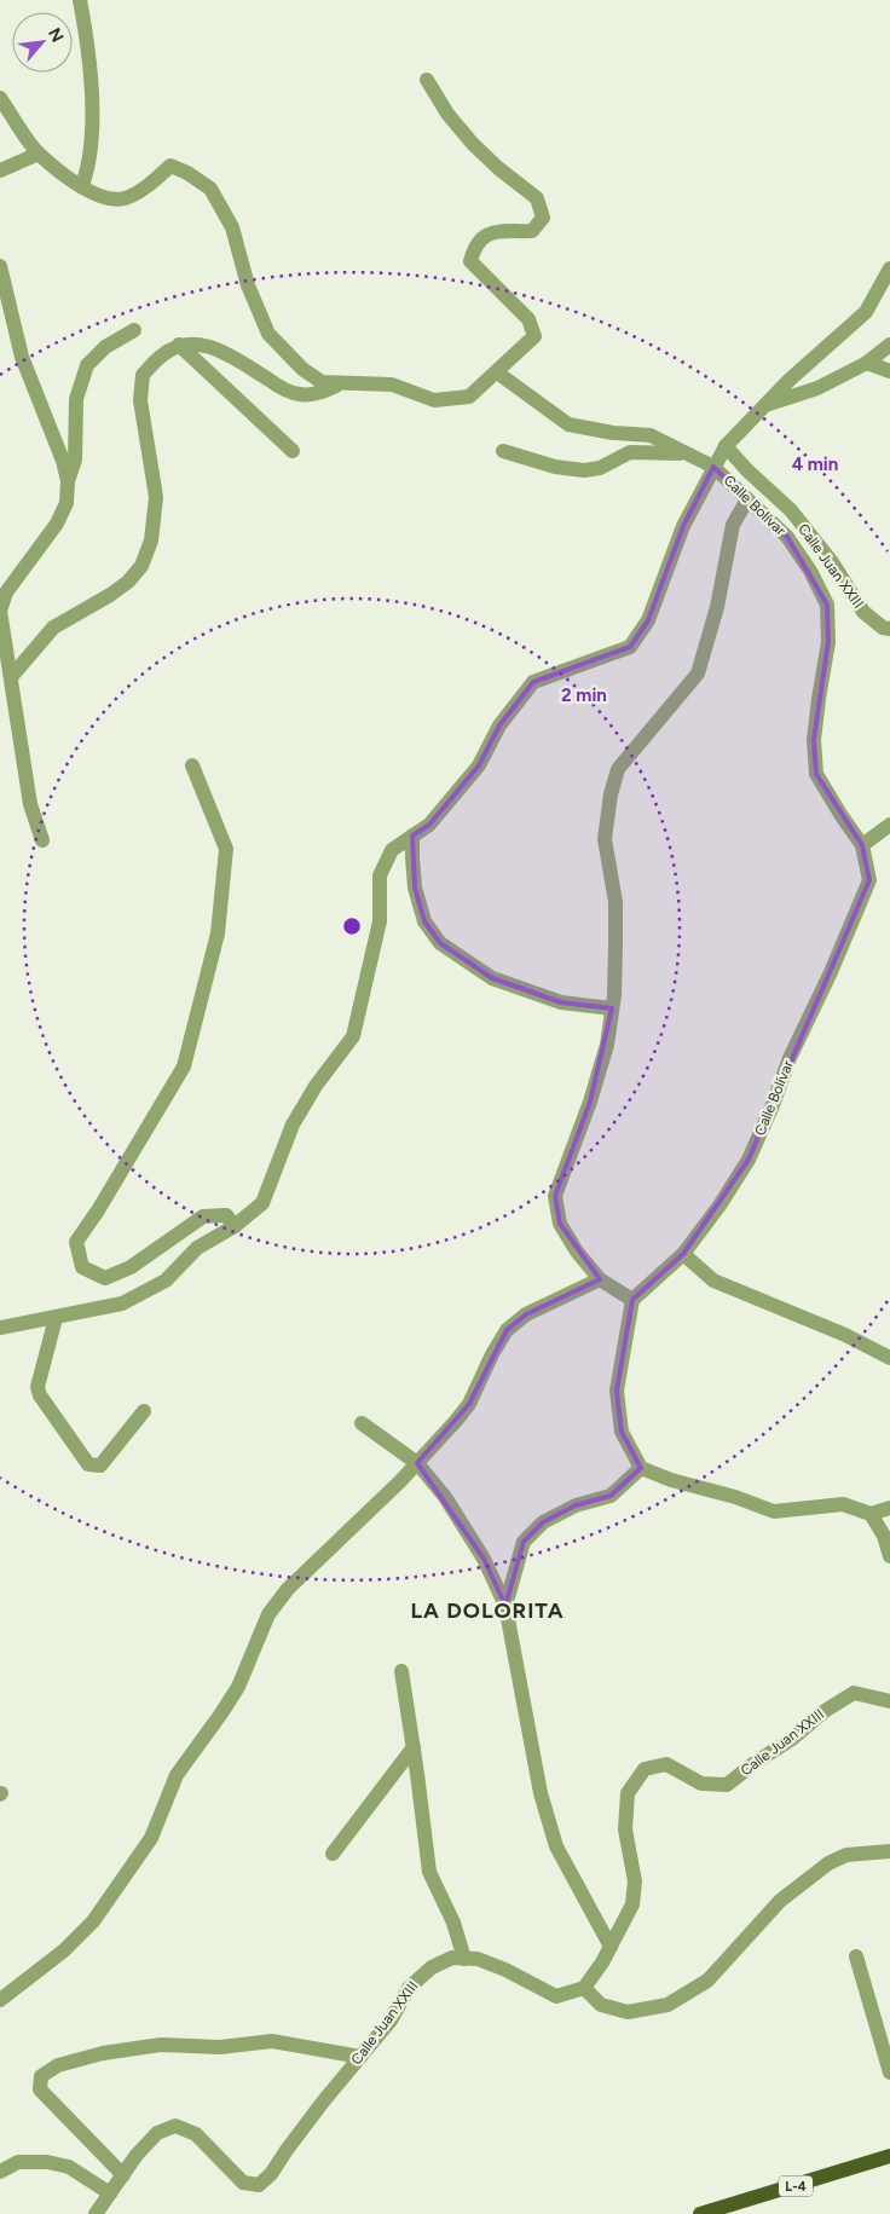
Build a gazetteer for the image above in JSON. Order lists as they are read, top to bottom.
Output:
{
  "streets": {
    "main road": ["L-4"],
    "street": ["Calle Bolívar", "Calle Juan XXIII"]
  },
  "districts": ["LA DOLORITA"],
  "north": "top right",
  "rings": ["4 min", "2 min"]
}
